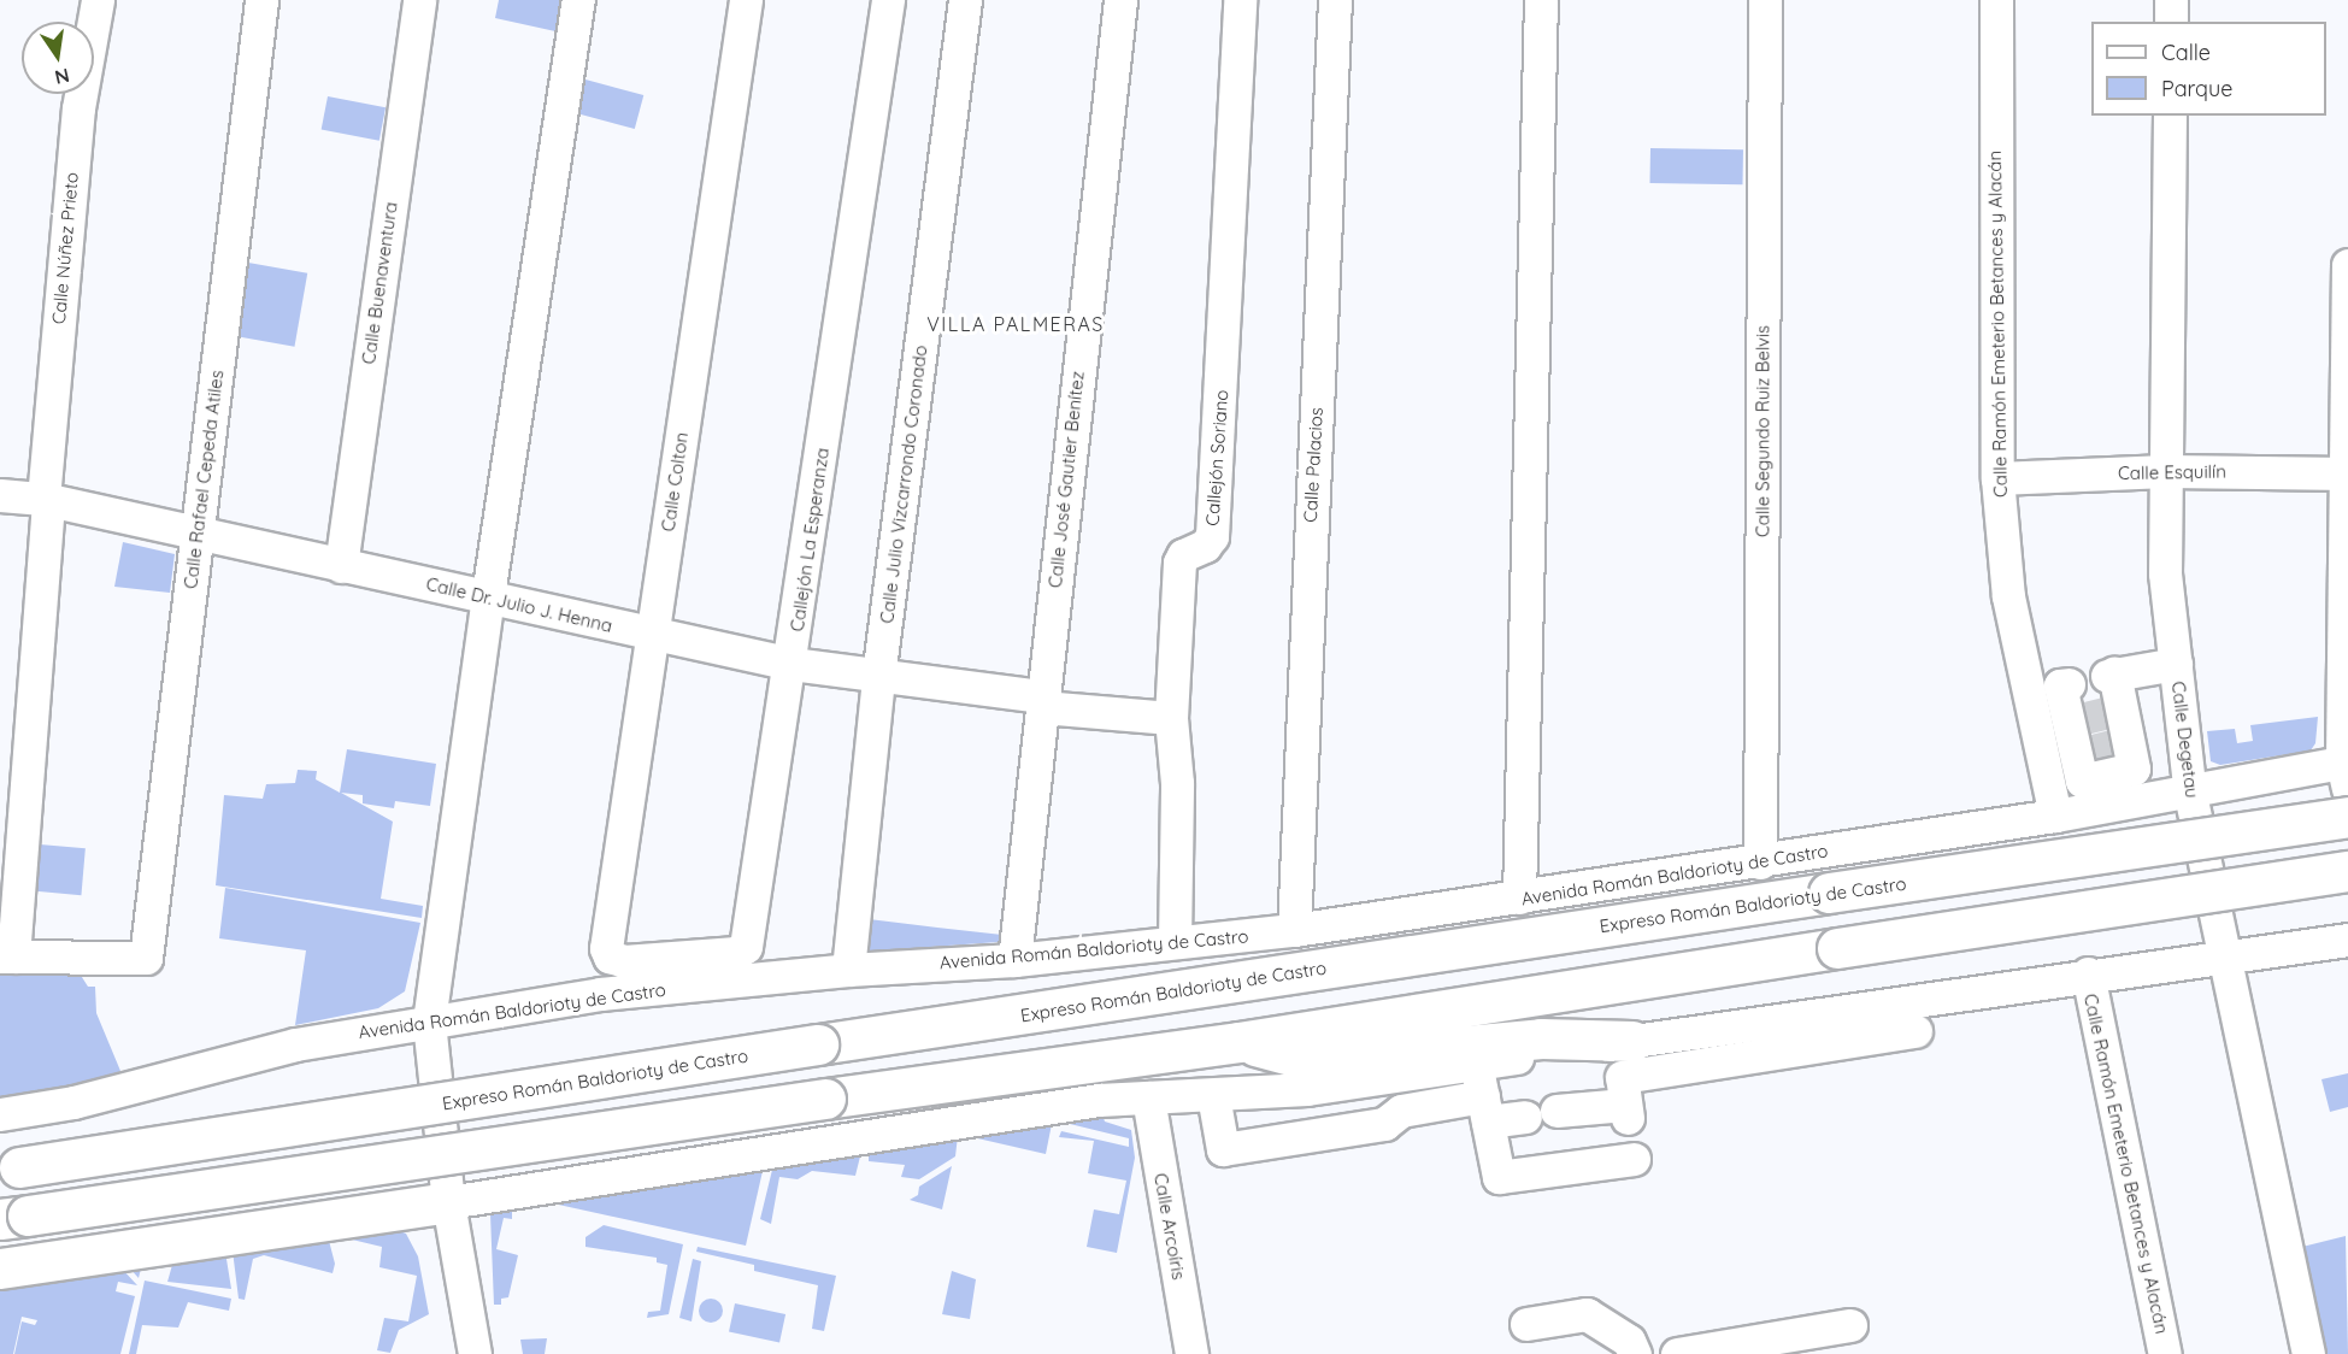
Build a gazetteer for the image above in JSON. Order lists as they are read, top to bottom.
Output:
{
  "streets": {
    "highway": ["Expreso Román Baldorioty de Castro"],
    "street": [
      "Calle Núñez Prieto",
      "Calle Buenaventura",
      "Calle Ramón Emeterio Betances y Alacán",
      "Calle Segundo Ruiz Belvis",
      "Callejón Soriano",
      "Calle Palacios",
      "Calle Esquilín",
      "Calle Rafael Cepeda Atiles",
      "Calle José Gautier Benítez",
      "Calle Colton",
      "Calle Julio Vizcarrondo Coronado",
      "Callejón La Esperanza",
      "Calle Dr. Julio J. Henna",
      "Calle Degetau",
      "Avenida Román Baldorioty de Castro",
      "Calle Arcoíris"
    ]
  },
  "crossings": [
    ["Calle Núñez Prieto", "Calle Rafael Cepeda Atiles"],
    ["Calle Núñez Prieto", "Calle Dr. Julio J. Henna"],
    ["Calle Buenaventura", "Calle Dr. Julio J. Henna"],
    ["Calle Ramón Emeterio Betances y Alacán", "Calle Esquilín"],
    ["Calle Ramón Emeterio Betances y Alacán", "Avenida Román Baldorioty de Castro"],
    ["Calle Segundo Ruiz Belvis", "Avenida Román Baldorioty de Castro"],
    ["Callejón Soriano", "Calle Dr. Julio J. Henna"],
    ["Callejón Soriano", "Avenida Román Baldorioty de Castro"],
    ["Calle Palacios", "Avenida Román Baldorioty de Castro"],
    ["Calle Esquilín", "Calle Degetau"],
    ["Calle Rafael Cepeda Atiles", "Calle Dr. Julio J. Henna"],
    ["Calle José Gautier Benítez", "Calle Dr. Julio J. Henna"],
    ["Calle José Gautier Benítez", "Avenida Román Baldorioty de Castro"],
    ["Calle Colton", "Callejón La Esperanza"],
    ["Calle Colton", "Calle Dr. Julio J. Henna"],
    ["Calle Julio Vizcarrondo Coronado", "Calle Dr. Julio J. Henna"],
    ["Calle Julio Vizcarrondo Coronado", "Avenida Román Baldorioty de Castro"],
    ["Callejón La Esperanza", "Calle Dr. Julio J. Henna"],
    ["Calle Degetau", "Avenida Román Baldorioty de Castro"]
  ],
  "districts": ["VILLA PALMERAS"],
  "legend": ["Calle", "Parque"],
  "north": "bottom"
}
